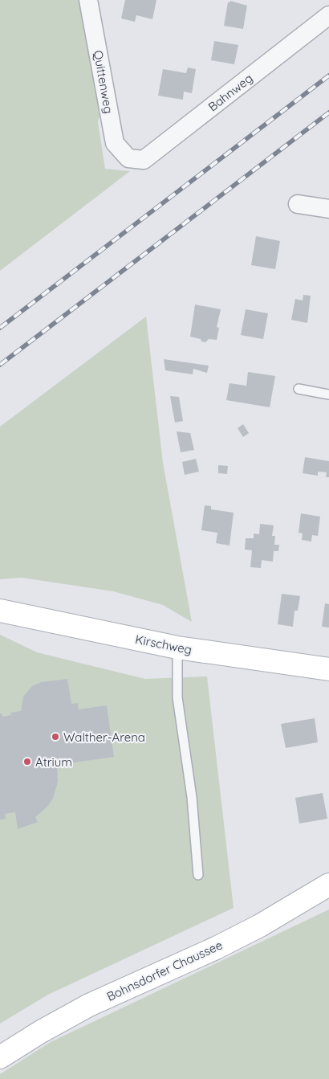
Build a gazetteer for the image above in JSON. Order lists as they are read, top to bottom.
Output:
{
  "streets": {
    "street": [
      "Quittenweg",
      "Bahnweg",
      "Kirschweg",
      "Bohnsdorfer Chaussee"
    ]
  },
  "crossings": [
    ["Quittenweg", "Bahnweg"]
  ],
  "places": ["Walther-Arena", "Atrium"]
}
